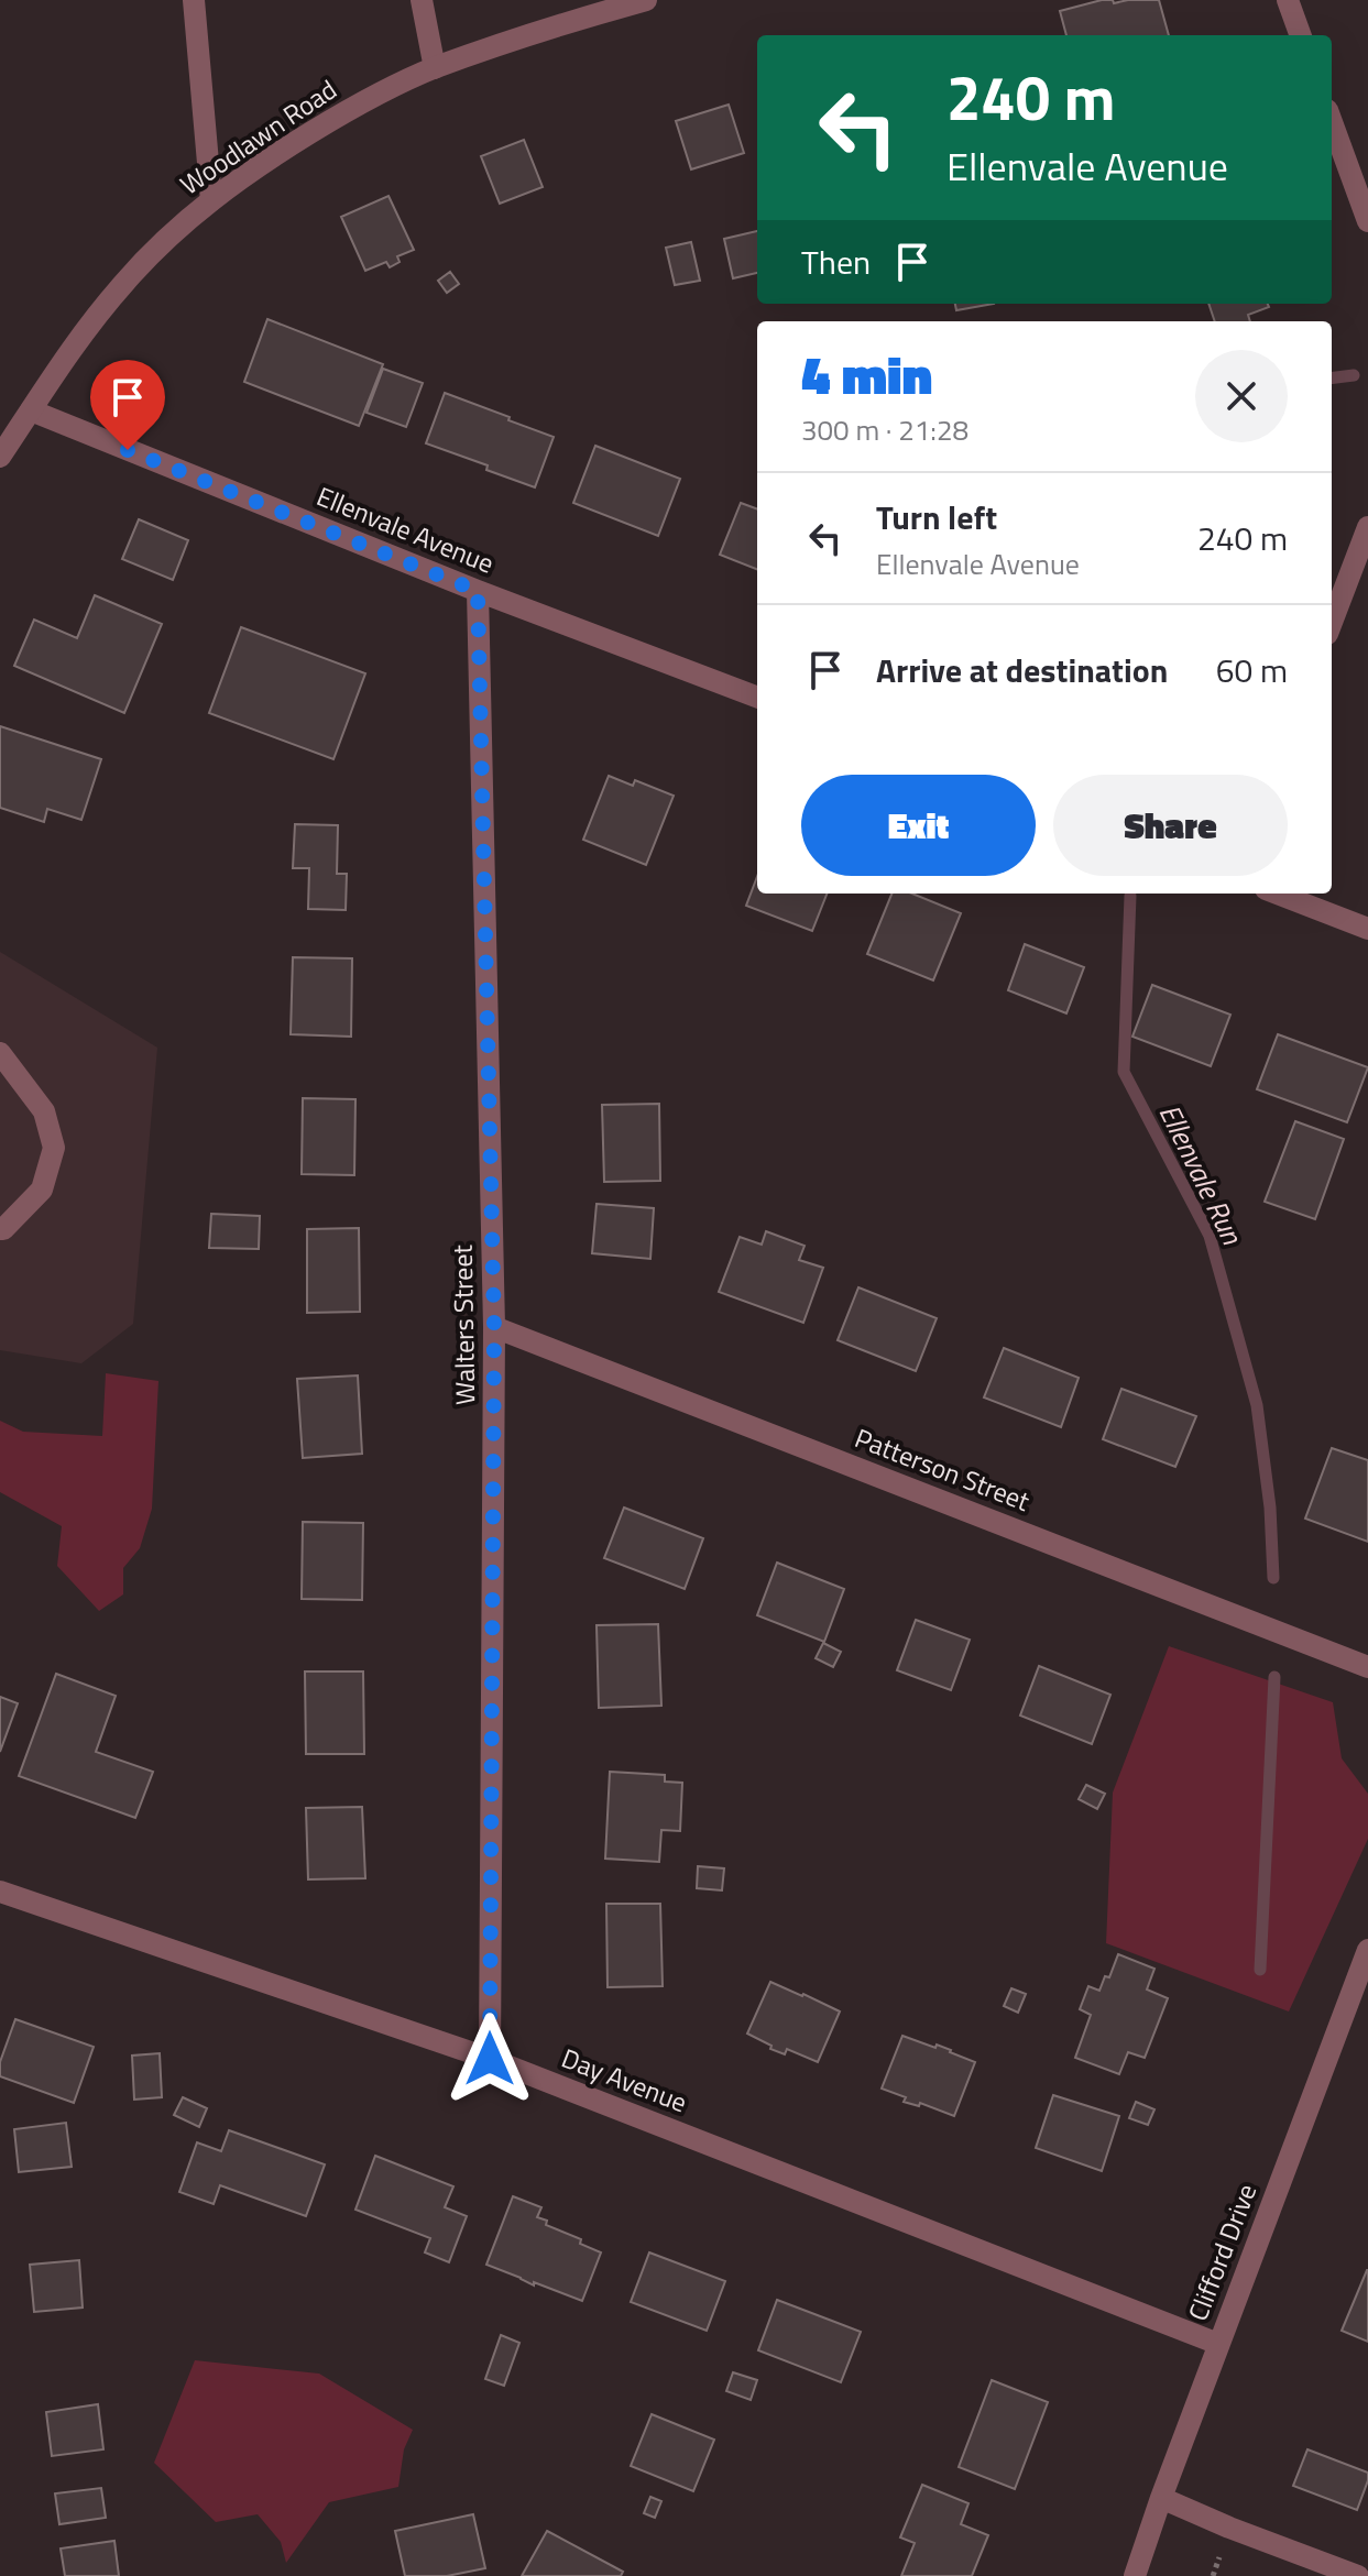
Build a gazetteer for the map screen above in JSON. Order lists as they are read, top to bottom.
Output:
{
  "streets": {
    "street": [
      "Woodlawn Road",
      "Ellenvale Avenue",
      "Walters Street",
      "Patterson Street",
      "Day Avenue",
      "Clifford Drive"
    ]
  },
  "crossings": [
    ["Woodlawn Road", "Ellenvale Avenue"],
    ["Ellenvale Avenue", "Walters Street"],
    ["Walters Street", "Patterson Street"],
    ["Walters Street", "Day Avenue"],
    ["Day Avenue", "Clifford Drive"]
  ],
  "water": ["Ellenvale Run"],
  "page": {
    "turn": ["240 m", "Ellenvale Avenue"],
    "then": "Then",
    "heading": ["4 min", "300 m · 21:28"],
    "list": [
      {
        "name": "Turn left",
        "note": "Ellenvale Avenue",
        "value": "240 m"
      },
      {
        "name": "Arrive at destination",
        "value": "60 m"
      }
    ],
    "buttons": ["Exit", "Share"]
  }
}
